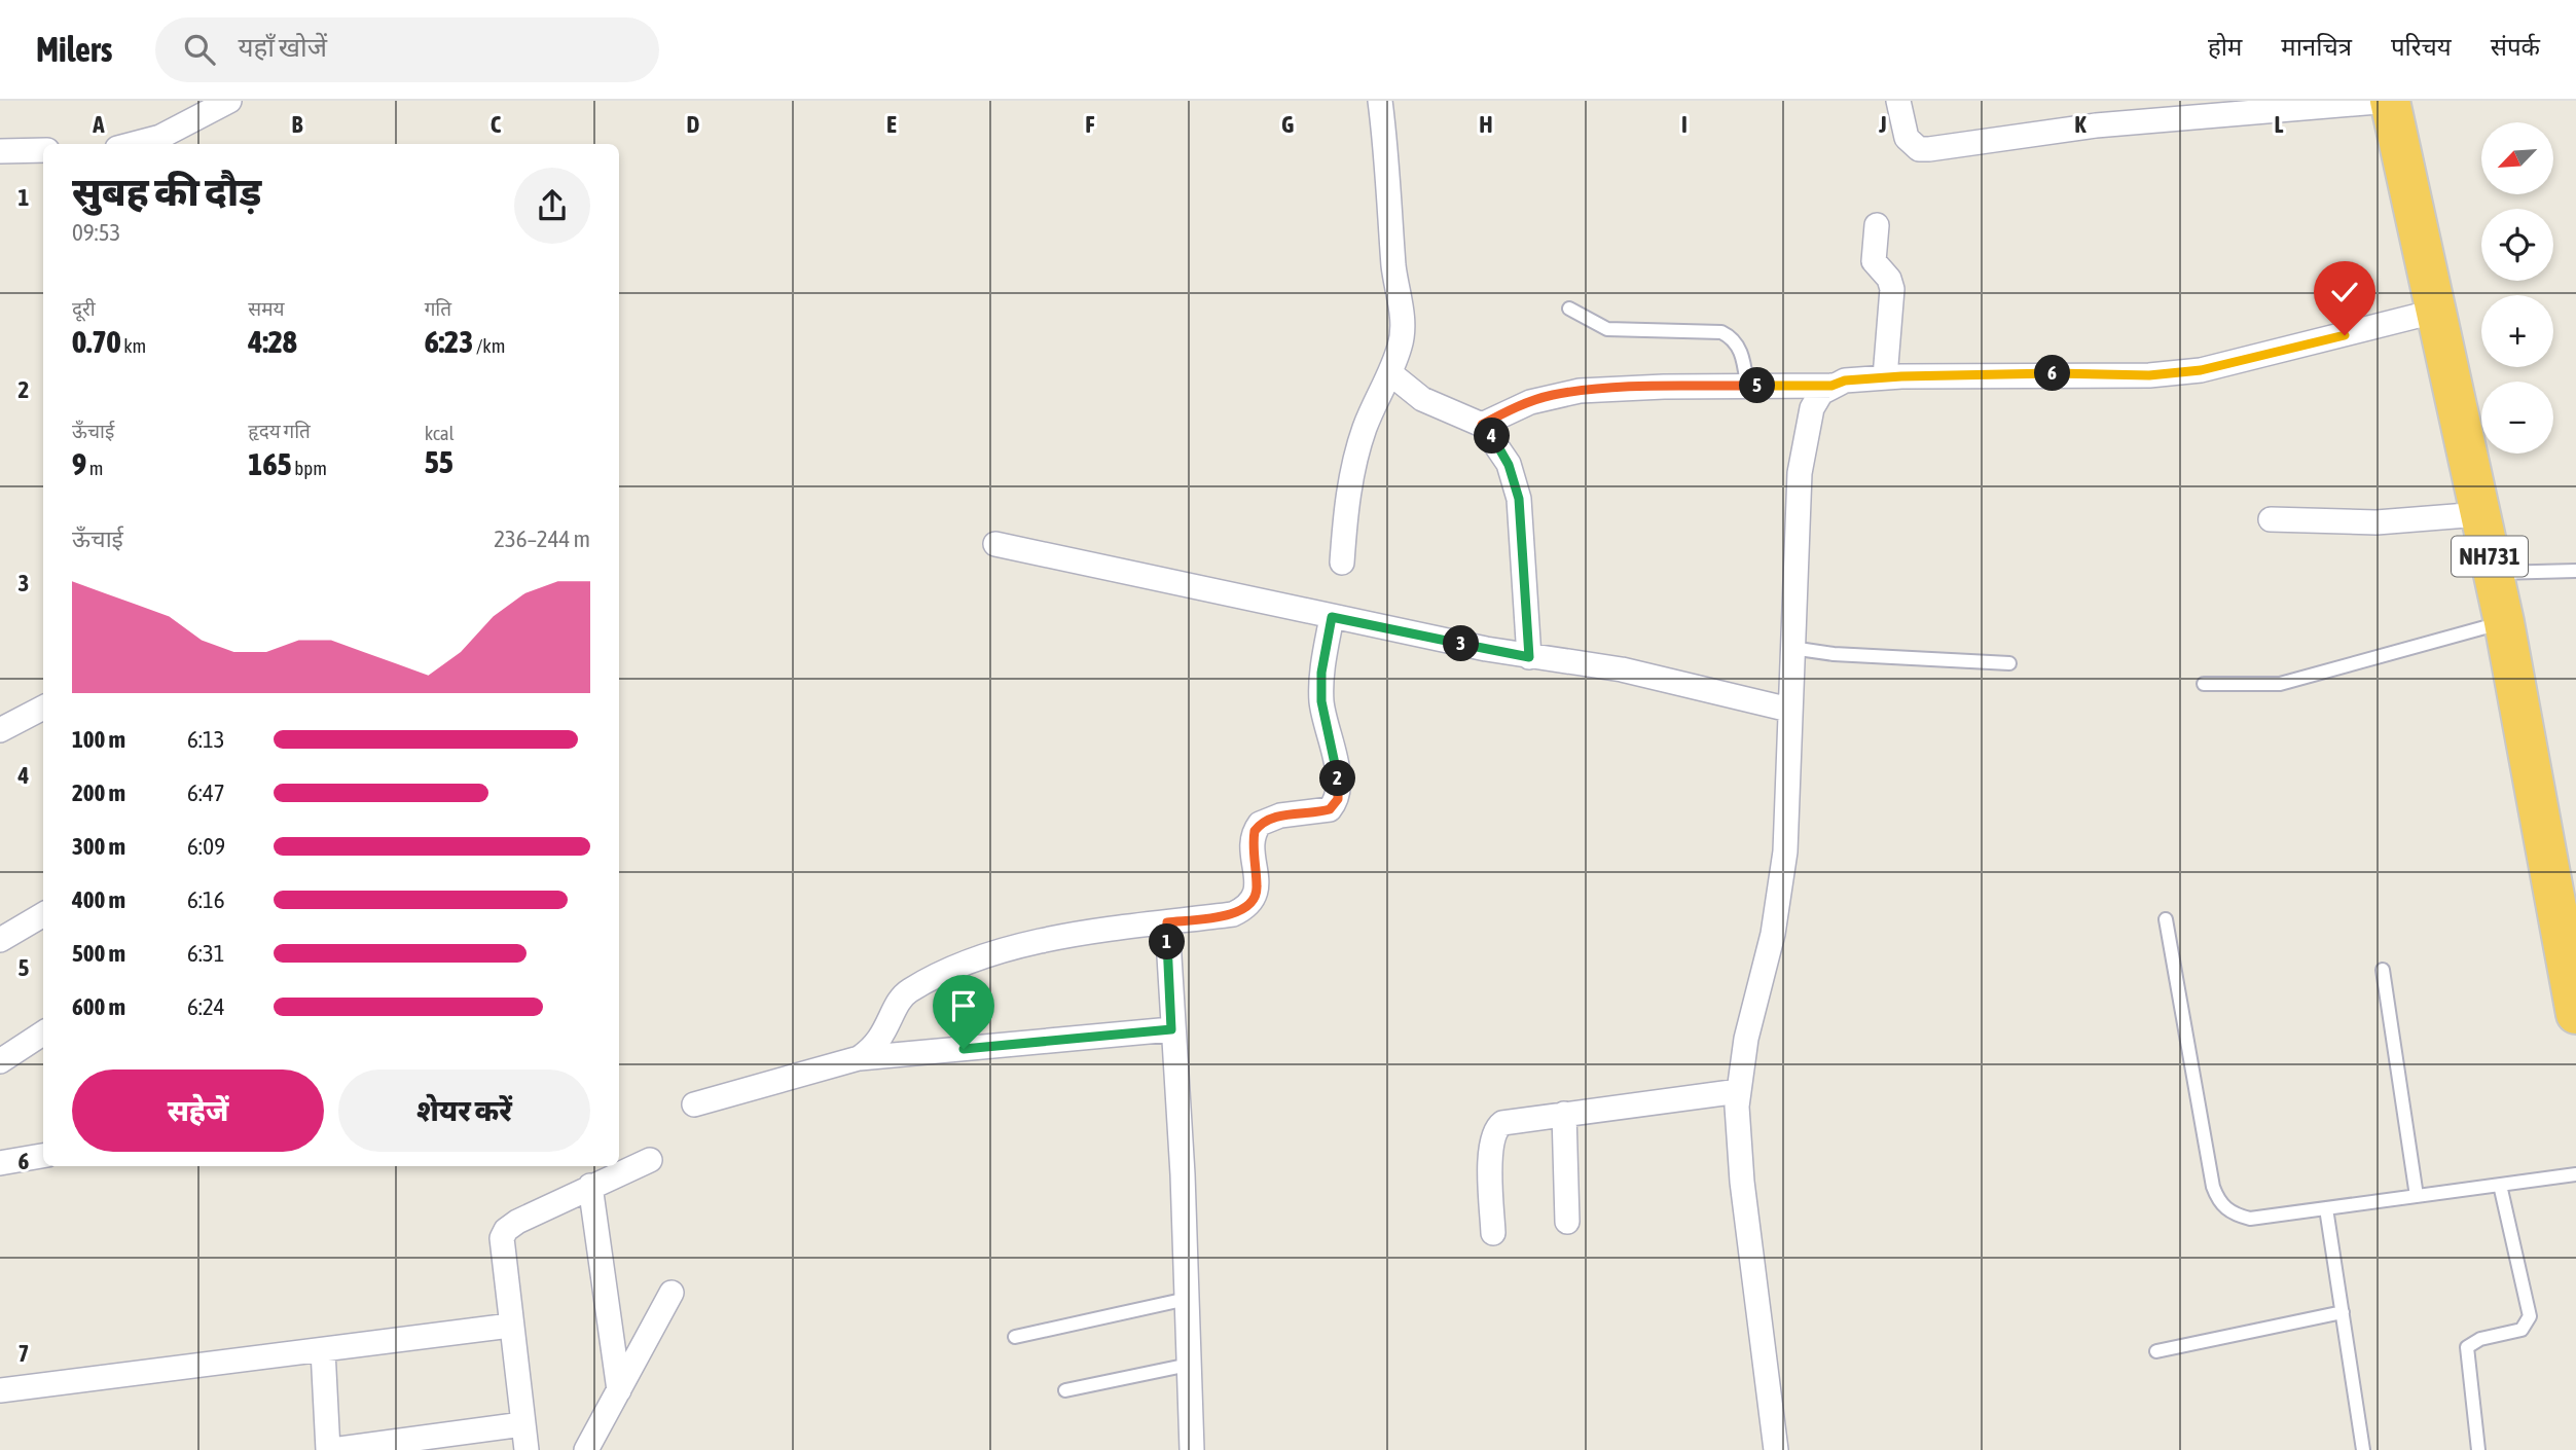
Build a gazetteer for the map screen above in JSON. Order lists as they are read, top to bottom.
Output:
{
  "streets": {
    "highway": ["NH731"]
  },
  "north": "bottom left",
  "page": {
    "header": "Milers",
    "search": "यहाँ खोजें",
    "nav": [
      "होम",
      "मानचित्र",
      "परिचय",
      "संपर्क"
    ],
    "map_buttons": ["+", "−"],
    "heading": ["सुबह की दौड़", "09:53"],
    "stats": [
      ["दूरी", "0.70 km"],
      ["समय", "4:28"],
      ["गति", "6:23 /km"],
      ["ऊँचाई", "9 m"],
      ["हृदय गति", "165 bpm"],
      ["kcal", "55"]
    ],
    "pins": [
      "6",
      "5",
      "4",
      "3",
      "2",
      "1"
    ],
    "chart": ["ऊँचाई", "236–244 m"],
    "list": [
      {
        "name": "100 m",
        "note": "6:13"
      },
      {
        "name": "200 m",
        "note": "6:47"
      },
      {
        "name": "300 m",
        "note": "6:09"
      },
      {
        "name": "400 m",
        "note": "6:16"
      },
      {
        "name": "500 m",
        "note": "6:31"
      },
      {
        "name": "600 m",
        "note": "6:24"
      }
    ],
    "buttons": ["सहेजें", "शेयर करें"]
  },
  "grid": {
    "columns": [
      "A",
      "B",
      "C",
      "D",
      "E",
      "F",
      "G",
      "H",
      "I",
      "J",
      "K",
      "L"
    ],
    "rows": [
      "1",
      "2",
      "3",
      "4",
      "5",
      "6",
      "7"
    ]
  }
}
